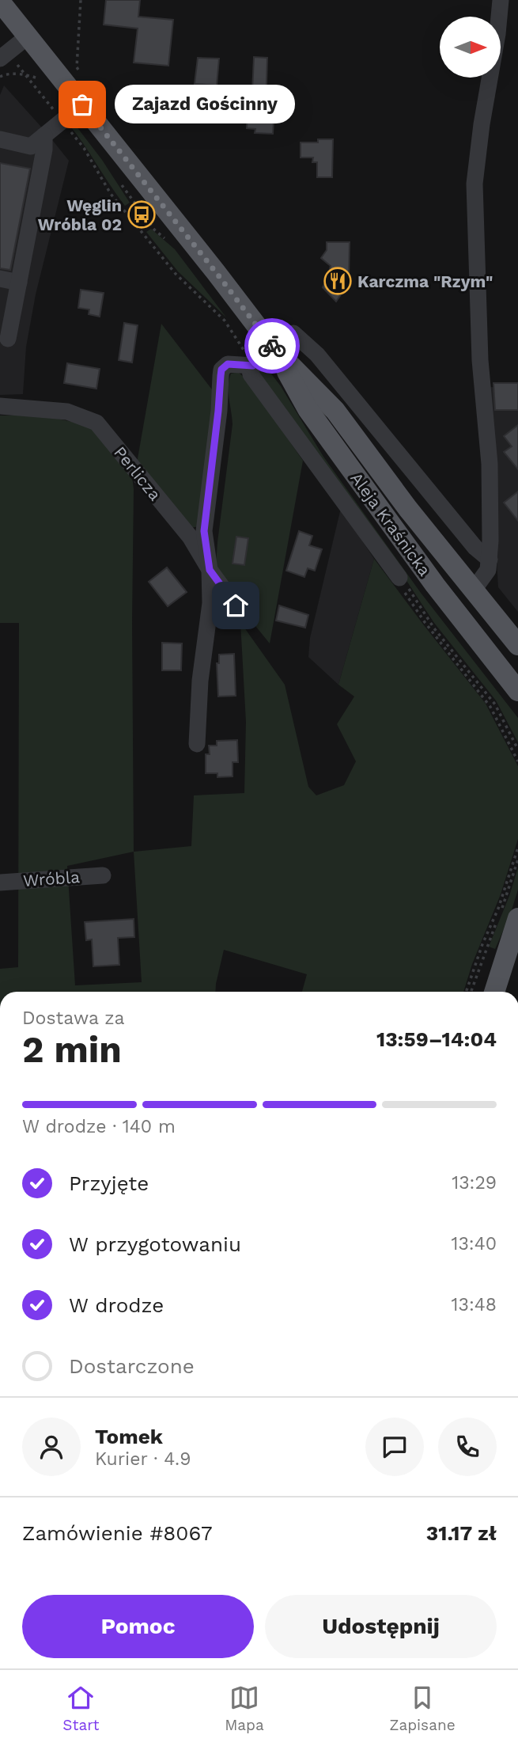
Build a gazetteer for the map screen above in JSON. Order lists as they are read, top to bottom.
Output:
{
  "streets": {
    "main road": ["Aleja Kraśnicka"],
    "street": ["Perlicza", "Wróbla"]
  },
  "places": {
    "other": ["Zajazd Gościnny"],
    "bus stop": ["Węglin Wróbla 02"],
    "restaurant": ["Karczma \"Rzym\""]
  },
  "north": "right",
  "page": {
    "bubble": "Zajazd Gościnny",
    "heading": ["2 min", "Dostawa za", "13:59–14:04"],
    "panel": [
      "Tomek",
      "Kurier · 4.9",
      "Zamówienie #8067",
      "31.17 zł"
    ],
    "bar": "W drodze · 140 m",
    "list": [
      ["Przyjęte", "13:29"],
      ["W przygotowaniu", "13:40"],
      ["W drodze", "13:48"],
      "Dostarczone"
    ],
    "buttons": ["Pomoc", "Udostępnij"],
    "tabs": ["Start", "Mapa", "Zapisane"]
  }
}
